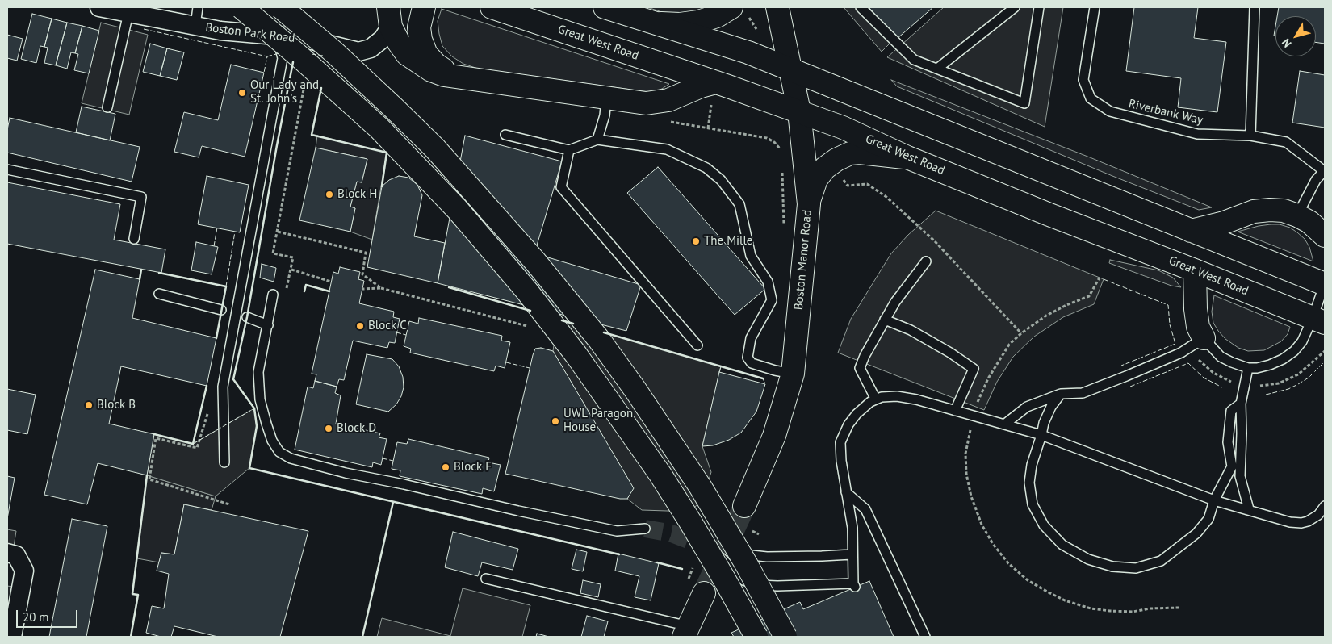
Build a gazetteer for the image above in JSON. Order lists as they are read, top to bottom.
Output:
{
  "streets": {
    "main road": ["Great West Road", "Boston Manor Road"],
    "street": ["Boston Park Road"],
    "lane": ["Riverbank Way"]
  },
  "crossings": [
    ["Great West Road", "Boston Manor Road"]
  ],
  "places": [
    "Our Lady and St. John's",
    "Block H",
    "The Mille",
    "Block C",
    "Block B",
    "UWL Paragon House",
    "Block D",
    "Block F"
  ],
  "scale_bar": "20 m",
  "north": "bottom left"
}
